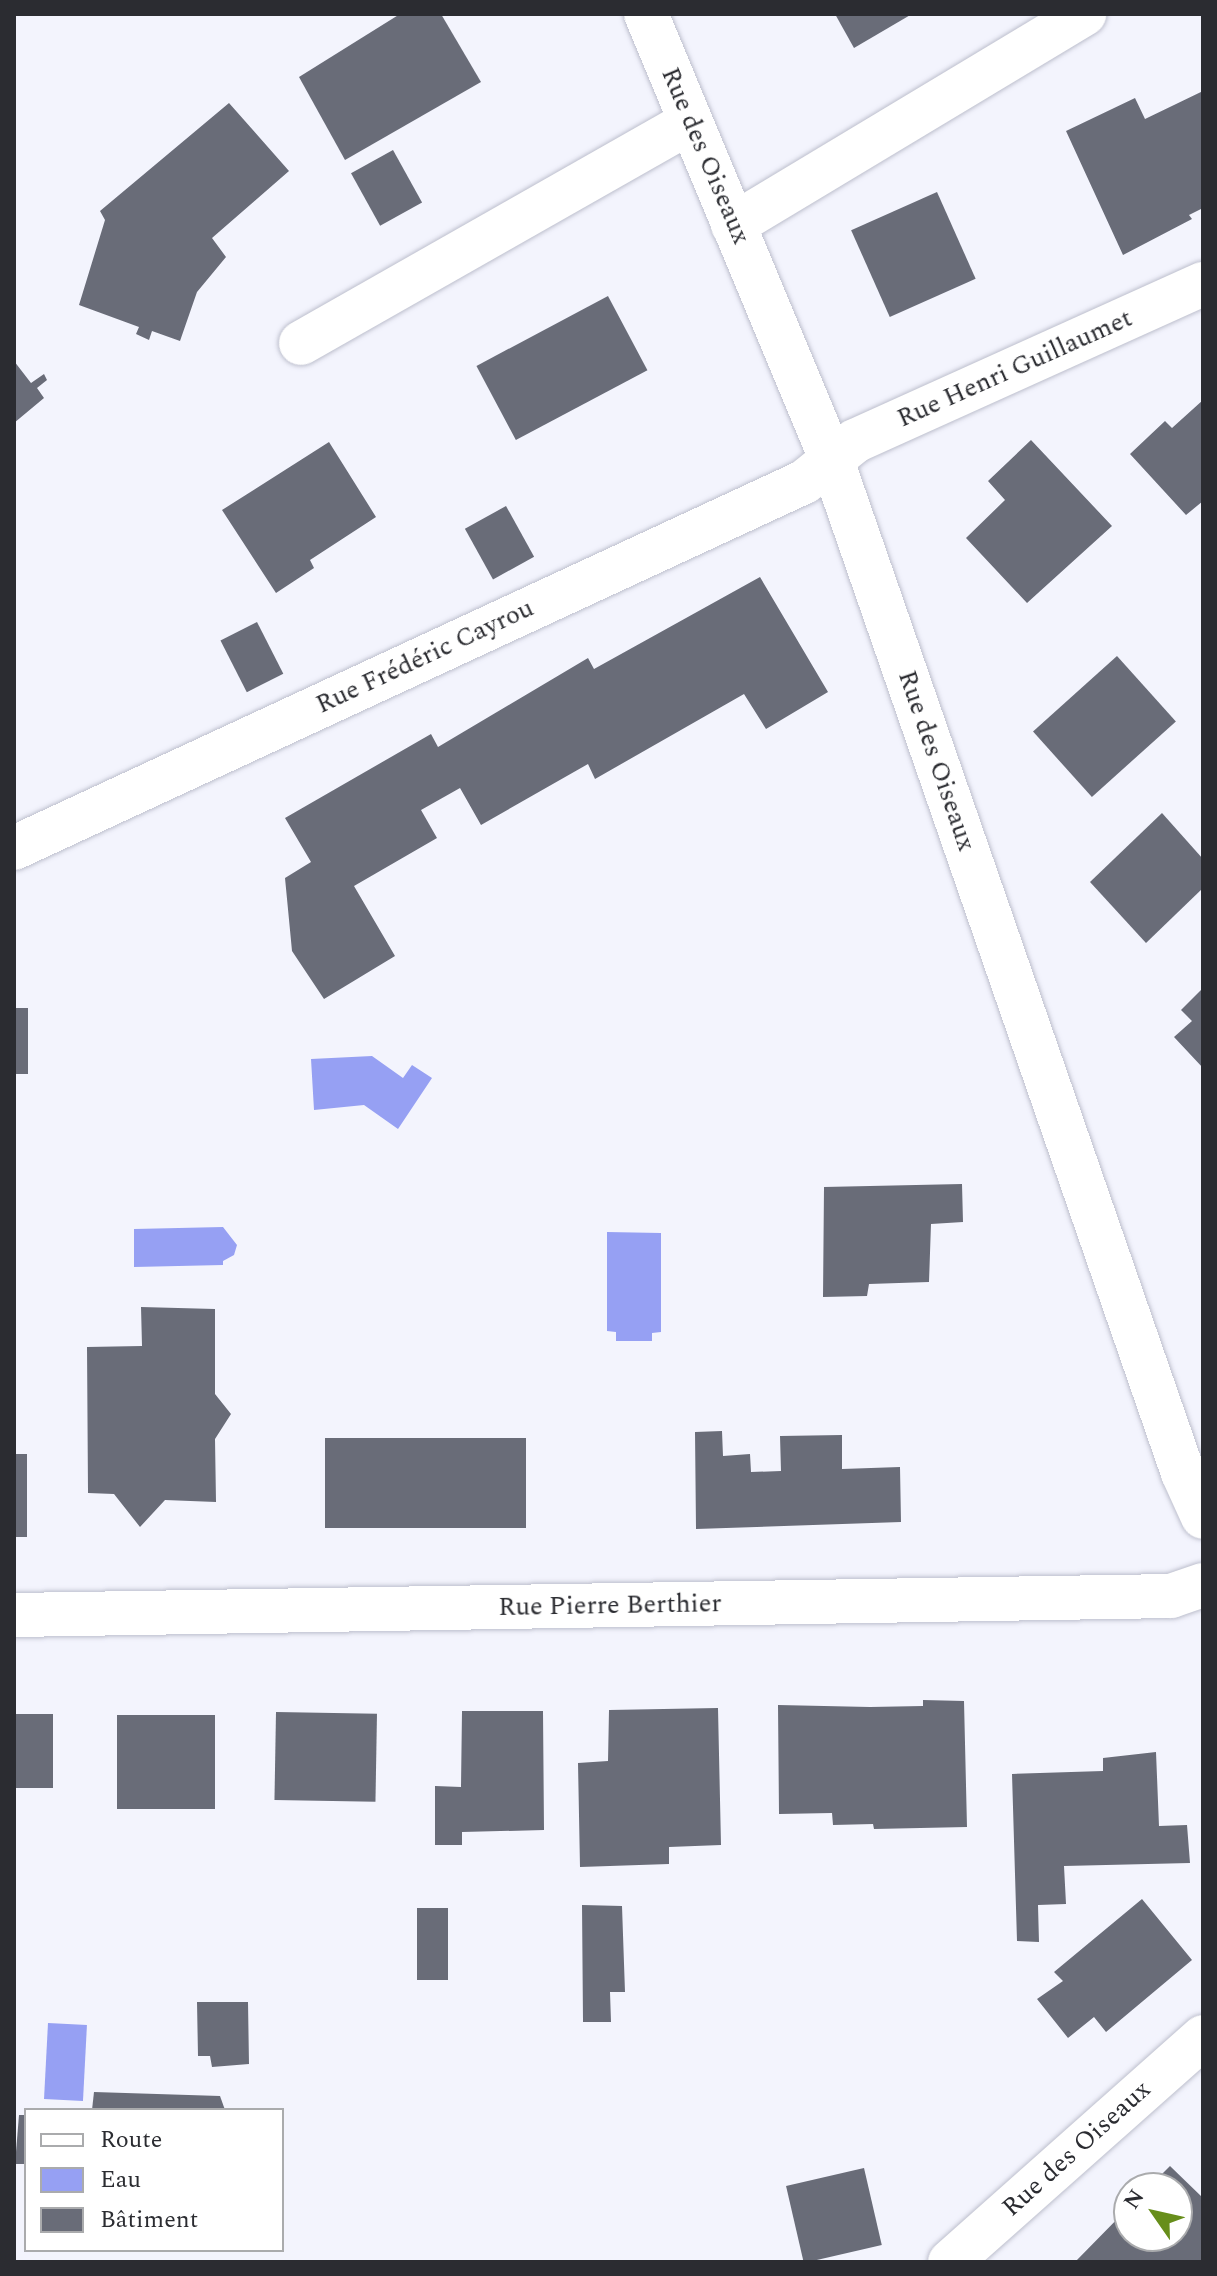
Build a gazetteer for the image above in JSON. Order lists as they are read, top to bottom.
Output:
{
  "streets": {
    "street": [
      "Rue des Oiseaux",
      "Rue Henri Guillaumet",
      "Rue Frédéric Cayrou",
      "Rue Pierre Berthier"
    ]
  },
  "crossings": [
    ["Rue des Oiseaux", "Rue Henri Guillaumet"],
    ["Rue des Oiseaux", "Rue Frédéric Cayrou"],
    ["Rue Henri Guillaumet", "Rue Frédéric Cayrou"]
  ],
  "legend": ["Route", "Eau", "Bâtiment"],
  "north": "top left"
}
